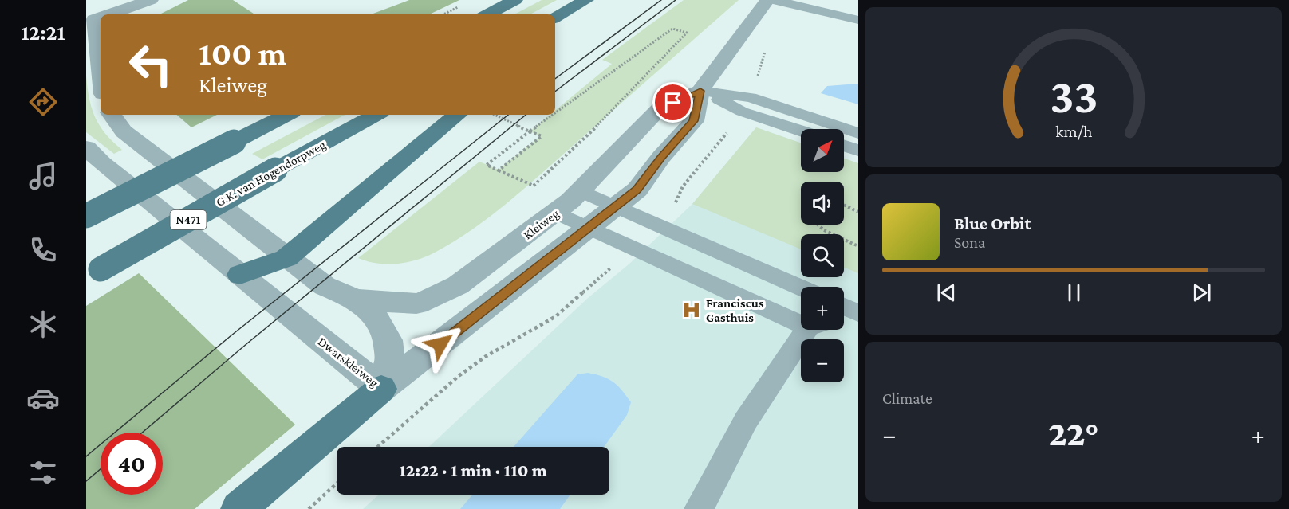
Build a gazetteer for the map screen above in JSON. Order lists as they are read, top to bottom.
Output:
{
  "streets": {
    "main road": ["G.K. van Hogendorpweg", "N471"],
    "street": ["Kleiweg", "Dwarskleiweg"]
  },
  "crossings": [
    ["Kleiweg", "Dwarskleiweg"]
  ],
  "places": {
    "hospital": ["Franciscus Gasthuis"]
  },
  "north": "top right",
  "page": {
    "tabs": "12:21",
    "turn": ["100 m", "Kleiweg"],
    "map_buttons": ["+", "−"],
    "song": ["Blue Orbit", "Sona"],
    "tile": "Climate",
    "heat": ["−", "22°", "+"],
    "limit": "40",
    "trip": "12:22 · 1 min · 110 m",
    "gauge": ["33", "km/h"]
  }
}
